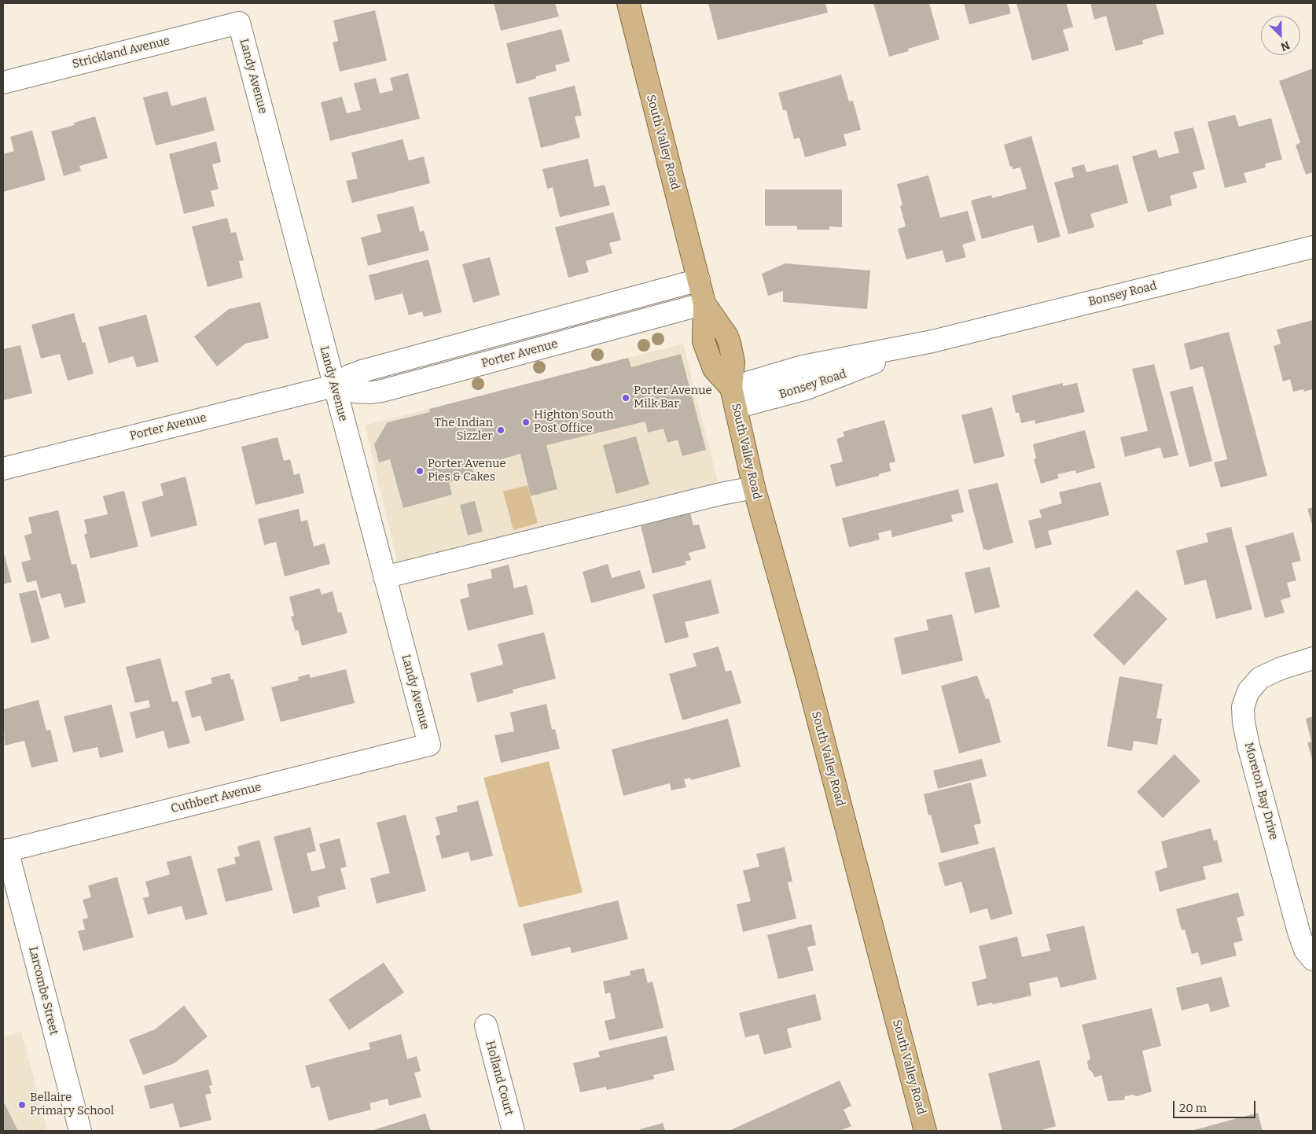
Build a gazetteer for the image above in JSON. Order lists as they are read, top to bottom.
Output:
{
  "streets": {
    "main road": ["South Valley Road"],
    "street": [
      "Strickland Avenue",
      "Landy Avenue",
      "Bonsey Road",
      "Porter Avenue",
      "Moreton Bay Drive",
      "Cuthbert Avenue",
      "Larcombe Street",
      "Holland Court"
    ]
  },
  "crossings": [
    ["Strickland Avenue", "Landy Avenue"],
    ["Landy Avenue", "Porter Avenue"],
    ["Landy Avenue", "Cuthbert Avenue"],
    ["South Valley Road", "Bonsey Road"],
    ["South Valley Road", "Porter Avenue"],
    ["Cuthbert Avenue", "Larcombe Street"]
  ],
  "places": [
    "Porter Avenue Milk Bar",
    "Highton South Post Office",
    "The Indian Sizzler",
    "Porter Avenue Pies & Cakes",
    "Bellaire Primary School"
  ],
  "scale_bar": "20 m",
  "north": "bottom right"
}
